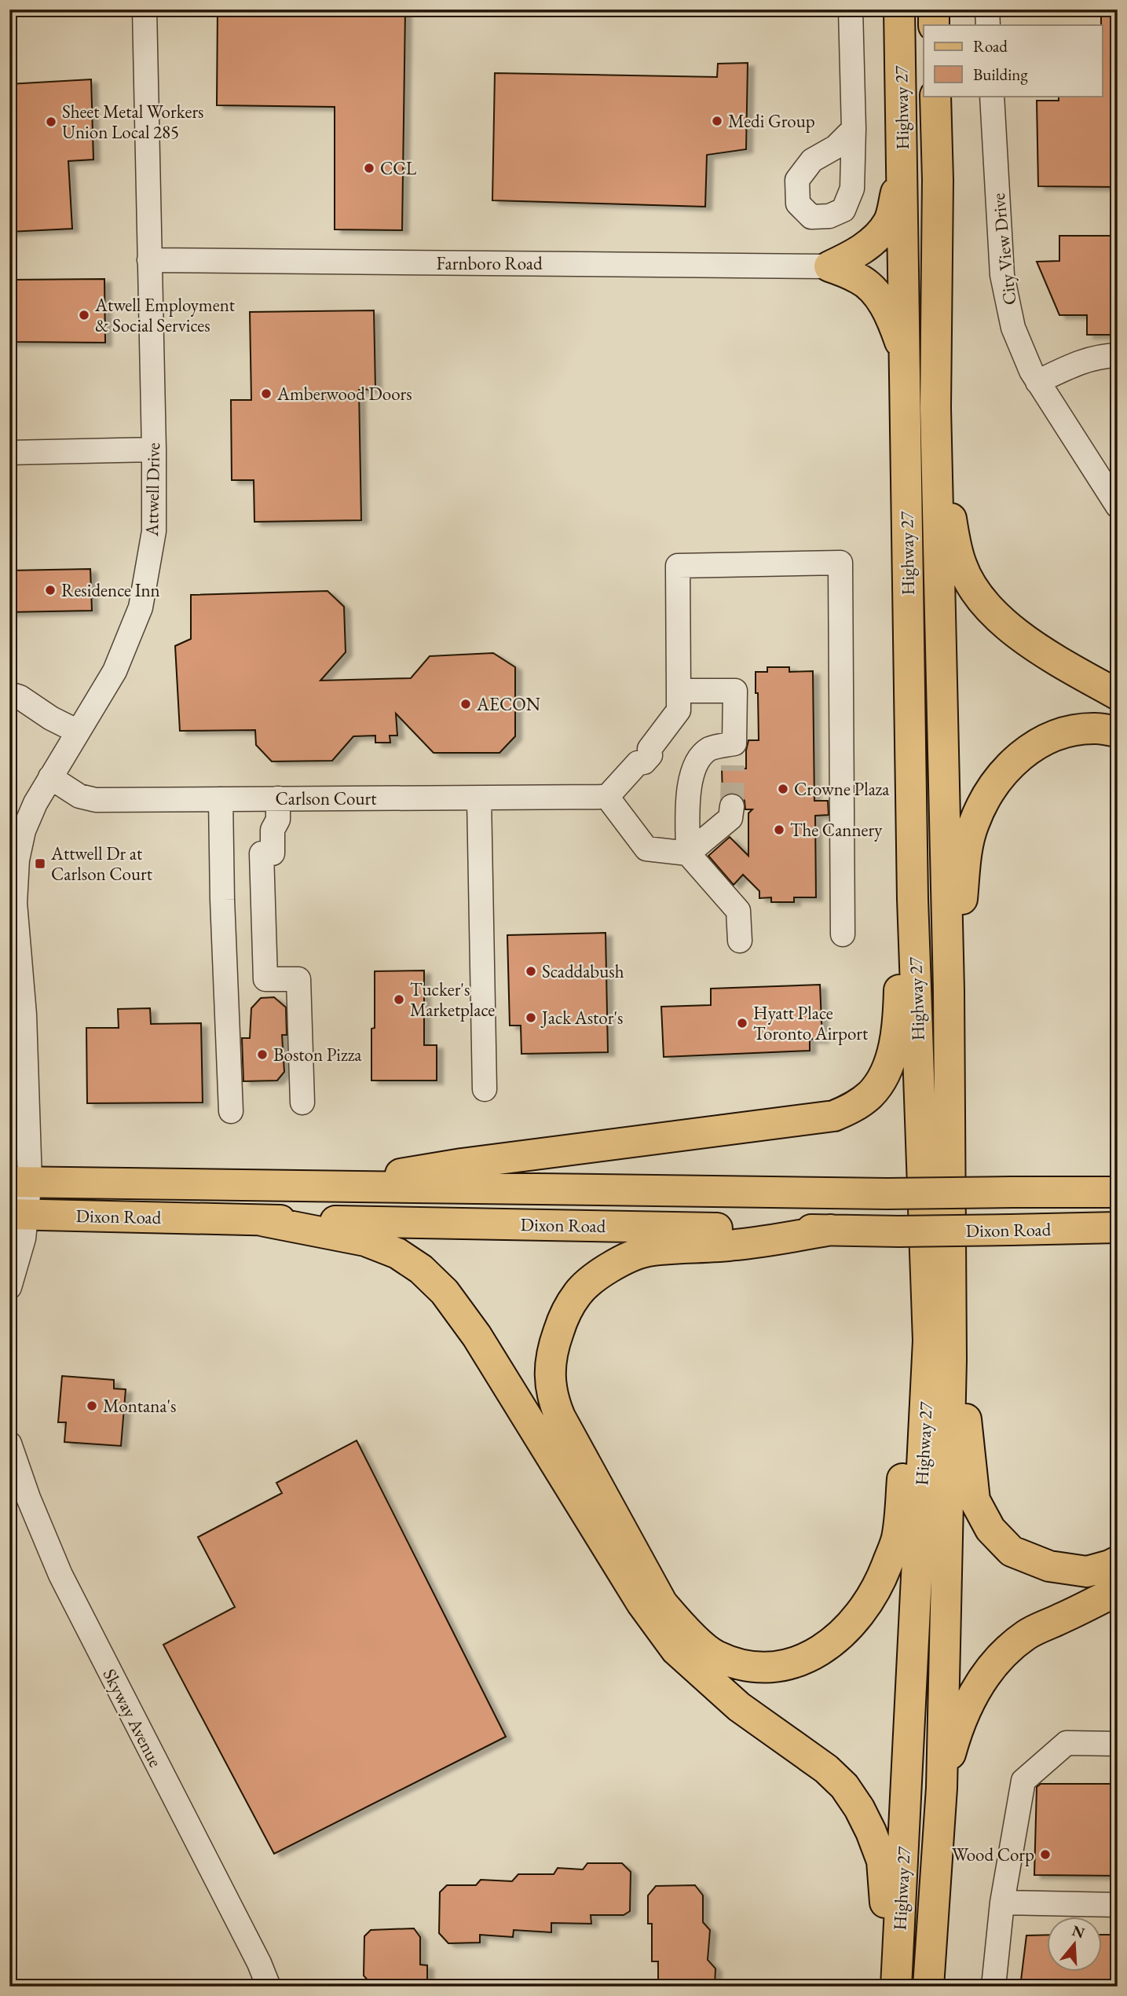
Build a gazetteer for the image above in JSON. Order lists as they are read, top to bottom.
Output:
{
  "streets": {
    "main road": ["Highway 27", "Dixon Road"],
    "street": [
      "City View Drive",
      "Farnboro Road",
      "Attwell Drive",
      "Carlson Court",
      "Skyway Avenue"
    ]
  },
  "crossings": [
    ["Farnboro Road", "Attwell Drive"],
    ["Attwell Drive", "Carlson Court"],
    ["Attwell Drive", "Dixon Road"]
  ],
  "places": {
    "other": [
      "Medi Group",
      "Sheet Metal Workers Union Local 285",
      "CCL",
      "Atwell Employment & Social Services",
      "Amberwood Doors",
      "Residence Inn",
      "AECON",
      "Crowne Plaza",
      "The Cannery",
      "Scaddabush",
      "Tucker's Marketplace",
      "Jack Astor's",
      "Hyatt Place Toronto Airport",
      "Boston Pizza",
      "Montana's",
      "Wood Corp"
    ],
    "transit": ["Attwell Dr at Carlson Court"]
  },
  "legend": ["Road", "Building"],
  "north": "top"
}
